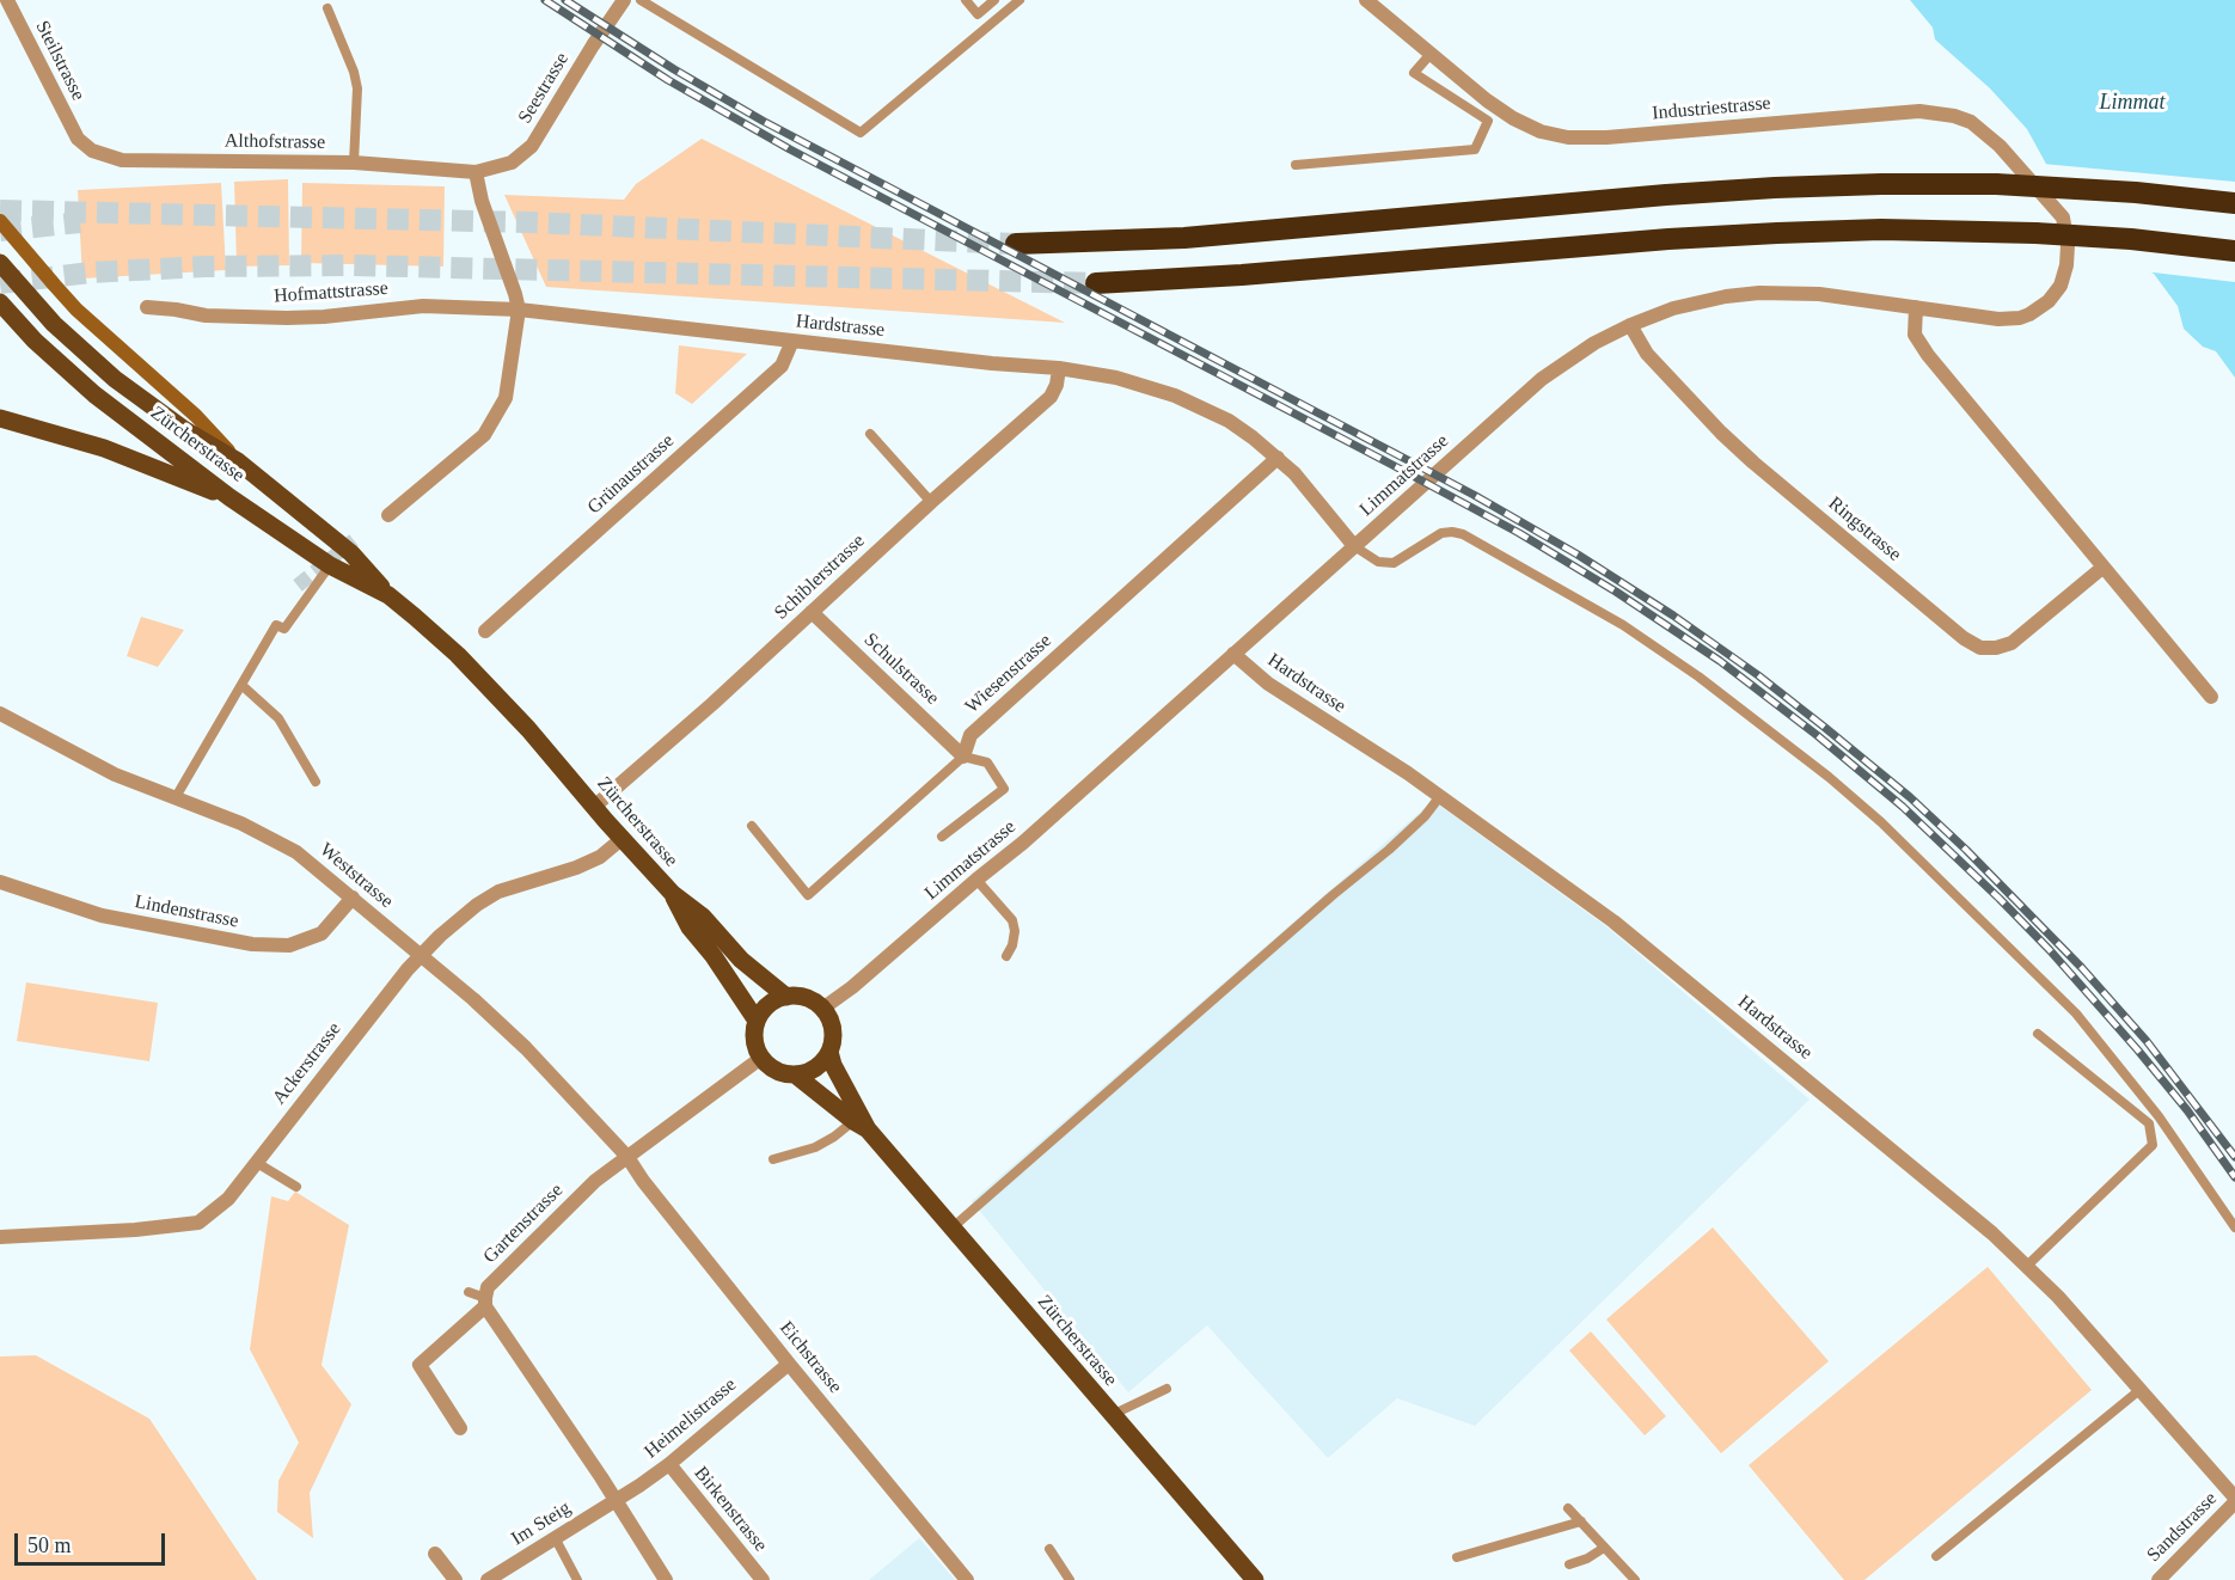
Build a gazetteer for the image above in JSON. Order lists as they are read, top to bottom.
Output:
{
  "streets": {
    "main road": ["Zürcherstrasse"],
    "street": [
      "Steilstrasse",
      "Seestrasse",
      "Industriestrasse",
      "Althofstrasse",
      "Hofmattstrasse",
      "Hardstrasse",
      "Grünaustrasse",
      "Limmatstrasse",
      "Ringstrasse",
      "Schiblerstrasse",
      "Schulstrasse",
      "Wiesenstrasse",
      "Weststrasse",
      "Lindenstrasse",
      "Ackerstrasse",
      "Gartenstrasse",
      "Eichstrasse",
      "Heimelistrasse",
      "Birkenstrasse",
      "Im Steig",
      "Sandstrasse"
    ]
  },
  "crossings": [
    ["Steilstrasse", "Althofstrasse"],
    ["Seestrasse", "Althofstrasse"],
    ["Industriestrasse", "Limmatstrasse"],
    ["Hofmattstrasse", "Hardstrasse"],
    ["Hardstrasse", "Grünaustrasse"],
    ["Hardstrasse", "Limmatstrasse"],
    ["Hardstrasse", "Schiblerstrasse"],
    ["Hardstrasse", "Wiesenstrasse"],
    ["Hardstrasse", "Sandstrasse"],
    ["Zürcherstrasse", "Limmatstrasse"],
    ["Zürcherstrasse", "Schiblerstrasse"],
    ["Zürcherstrasse", "Ackerstrasse"],
    ["Zürcherstrasse", "Gartenstrasse"],
    ["Limmatstrasse", "Ringstrasse"],
    ["Limmatstrasse", "Gartenstrasse"],
    ["Schiblerstrasse", "Schulstrasse"],
    ["Schulstrasse", "Wiesenstrasse"],
    ["Weststrasse", "Lindenstrasse"],
    ["Weststrasse", "Ackerstrasse"],
    ["Weststrasse", "Gartenstrasse"],
    ["Weststrasse", "Eichstrasse"],
    ["Gartenstrasse", "Eichstrasse"],
    ["Eichstrasse", "Heimelistrasse"],
    ["Heimelistrasse", "Birkenstrasse"],
    ["Heimelistrasse", "Im Steig"]
  ],
  "water": ["Limmat"],
  "scale_bar": "50 m"
}
